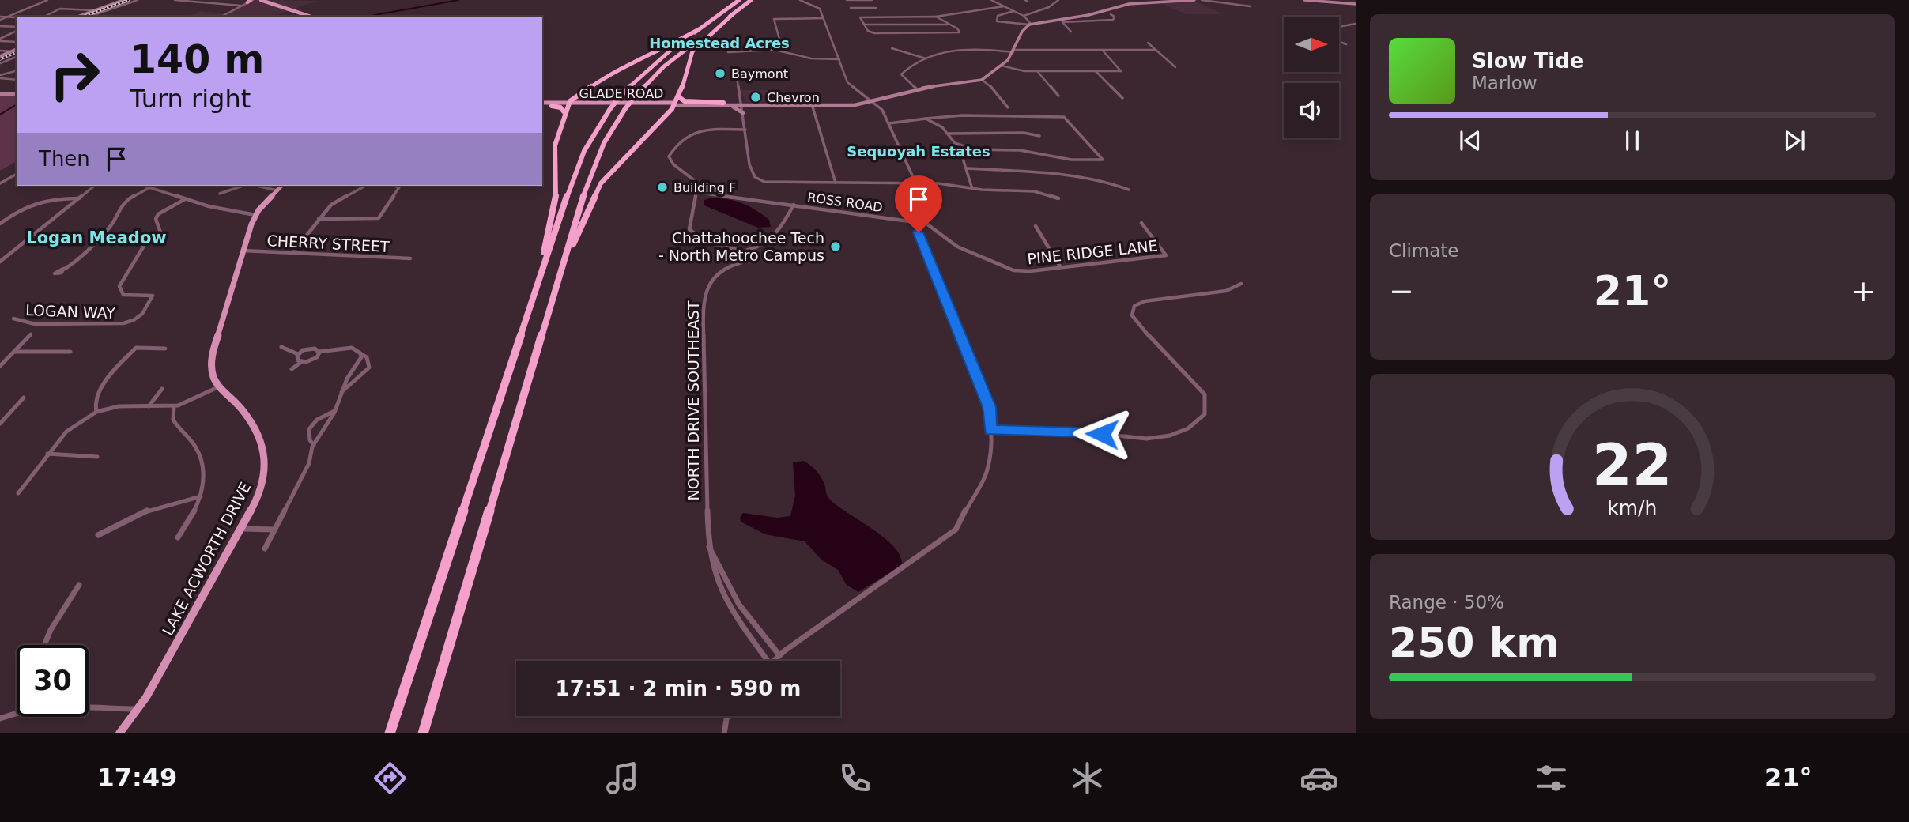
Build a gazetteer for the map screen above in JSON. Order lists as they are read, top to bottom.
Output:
{
  "streets": {
    "main road": ["GLADE ROAD", "LAKE ACWORTH DRIVE"],
    "street": [
      "ROSS ROAD",
      "CHERRY STREET",
      "PINE RIDGE LANE",
      "LOGAN WAY",
      "NORTH DRIVE SOUTHEAST"
    ]
  },
  "crossings": [
    ["ROSS ROAD", "PINE RIDGE LANE"],
    ["CHERRY STREET", "LAKE ACWORTH DRIVE"]
  ],
  "districts": ["Homestead Acres", "Sequoyah Estates", "Logan Meadow"],
  "places": [
    "Baymont",
    "Chevron",
    "Building F",
    "Chattahoochee Tech - North Metro Campus"
  ],
  "north": "right",
  "page": {
    "turn": ["140 m", "Turn right"],
    "song": ["Slow Tide", "Marlow"],
    "then": "Then",
    "tile": [
      "Climate",
      ["Range · 50%", "250 km"]
    ],
    "heat": ["−", "21°", "+"],
    "limit": "30",
    "trip": "17:51 · 2 min · 590 m",
    "tabs": ["17:49", "21°"],
    "gauge": ["22", "km/h"]
  }
}
